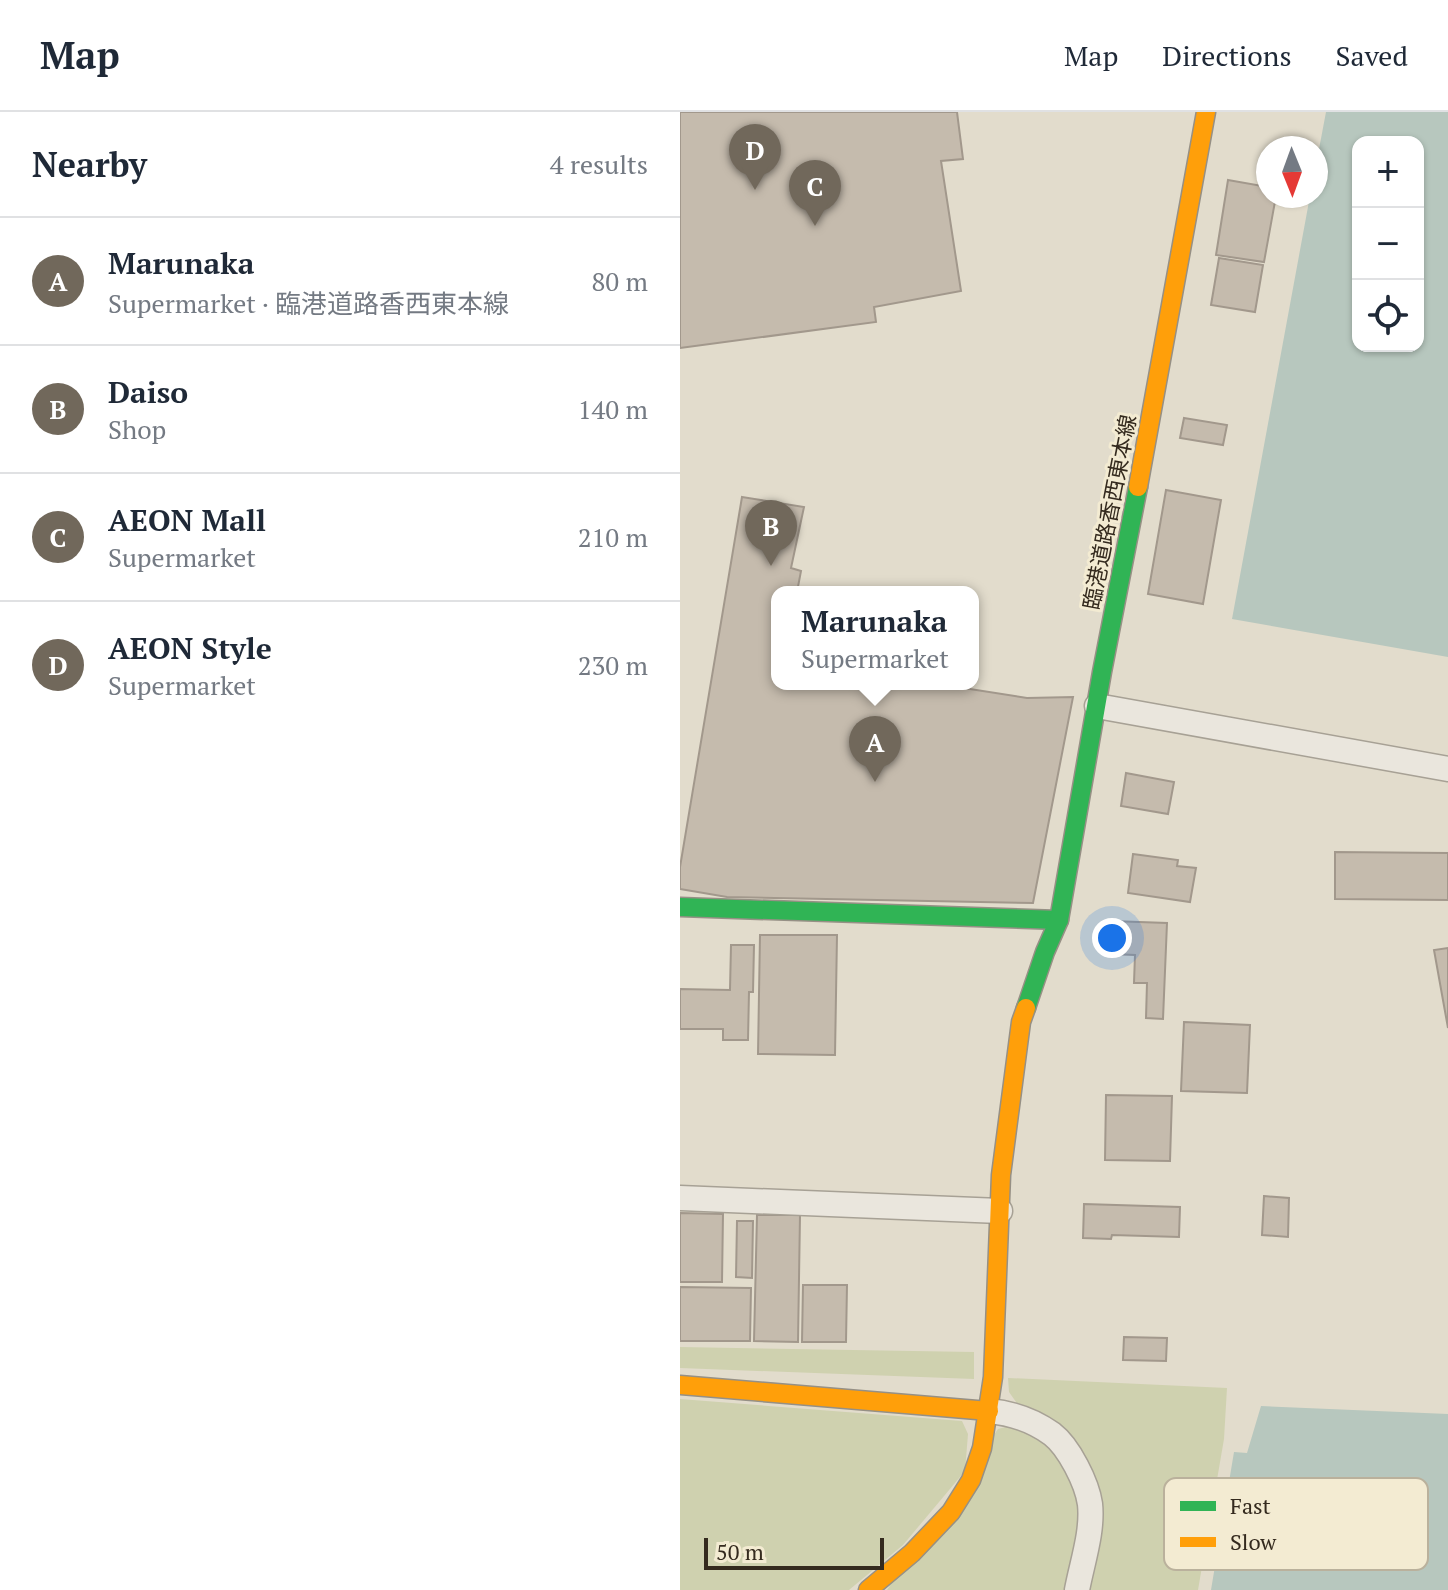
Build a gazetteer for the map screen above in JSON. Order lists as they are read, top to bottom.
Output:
{
  "streets": {
    "street": ["臨港道路香西東本線"]
  },
  "legend": ["Fast", "Slow"],
  "scale_bar": "50 m",
  "north": "bottom",
  "page": {
    "header": "Map",
    "nav": ["Map", "Directions", "Saved"],
    "heading": ["Nearby", "4 results"],
    "pins": [
      "D",
      "C",
      "B",
      "A"
    ],
    "map_buttons": ["+", "−"],
    "list": [
      {
        "mark": "A",
        "name": "Marunaka",
        "note": "Supermarket · 臨港道路香西東本線",
        "value": "80 m"
      },
      {
        "mark": "B",
        "name": "Daiso",
        "note": "Shop",
        "value": "140 m"
      },
      {
        "mark": "C",
        "name": "AEON Mall",
        "note": "Supermarket",
        "value": "210 m"
      },
      {
        "mark": "D",
        "name": "AEON Style",
        "note": "Supermarket",
        "value": "230 m"
      }
    ],
    "popup": ["Marunaka", "Supermarket"],
    "scale": "50 m"
  }
}
